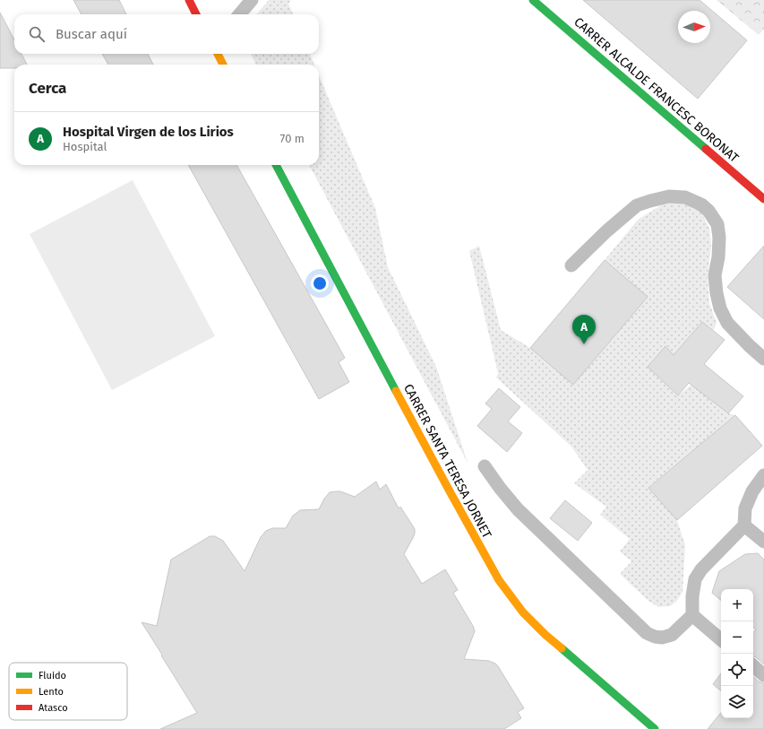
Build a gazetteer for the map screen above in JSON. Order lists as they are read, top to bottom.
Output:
{
  "streets": {
    "street": ["CARRER ALCALDE FRANCESC BORONAT", "CARRER SANTA TERESA JORNET"]
  },
  "legend": ["Fluido", "Lento", "Atasco"],
  "north": "right",
  "page": {
    "search": "Buscar aquí",
    "heading": "Cerca",
    "list": [
      {
        "mark": "A",
        "name": "Hospital Virgen de los Lirios",
        "note": "Hospital",
        "value": "70 m"
      }
    ],
    "pins": "A",
    "map_buttons": ["+", "−"]
  }
}
